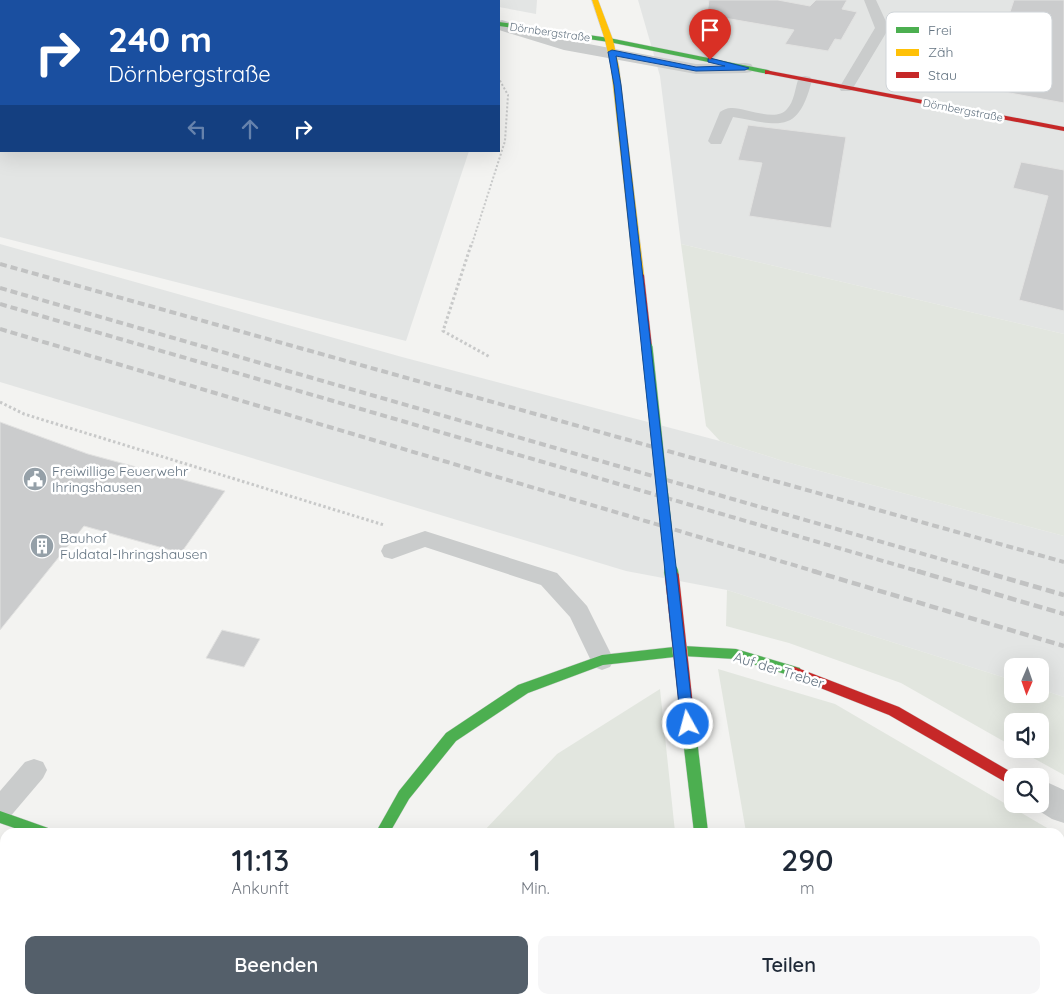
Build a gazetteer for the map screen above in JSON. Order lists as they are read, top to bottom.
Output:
{
  "streets": {
    "main road": ["Dörnbergstraße", "Auf der Treber"]
  },
  "places": {
    "public building": ["Freiwillige Feuerwehr Ihringshausen"],
    "building": ["Bauhof Fuldatal-Ihringshausen"]
  },
  "legend": ["Frei", "Zäh", "Stau"],
  "north": "bottom",
  "page": {
    "turn": ["240 m", "Dörnbergstraße"],
    "eta": [
      "11:13",
      "Ankunft",
      "1",
      "Min.",
      "290",
      "m"
    ],
    "buttons": ["Beenden", "Teilen"]
  }
}
